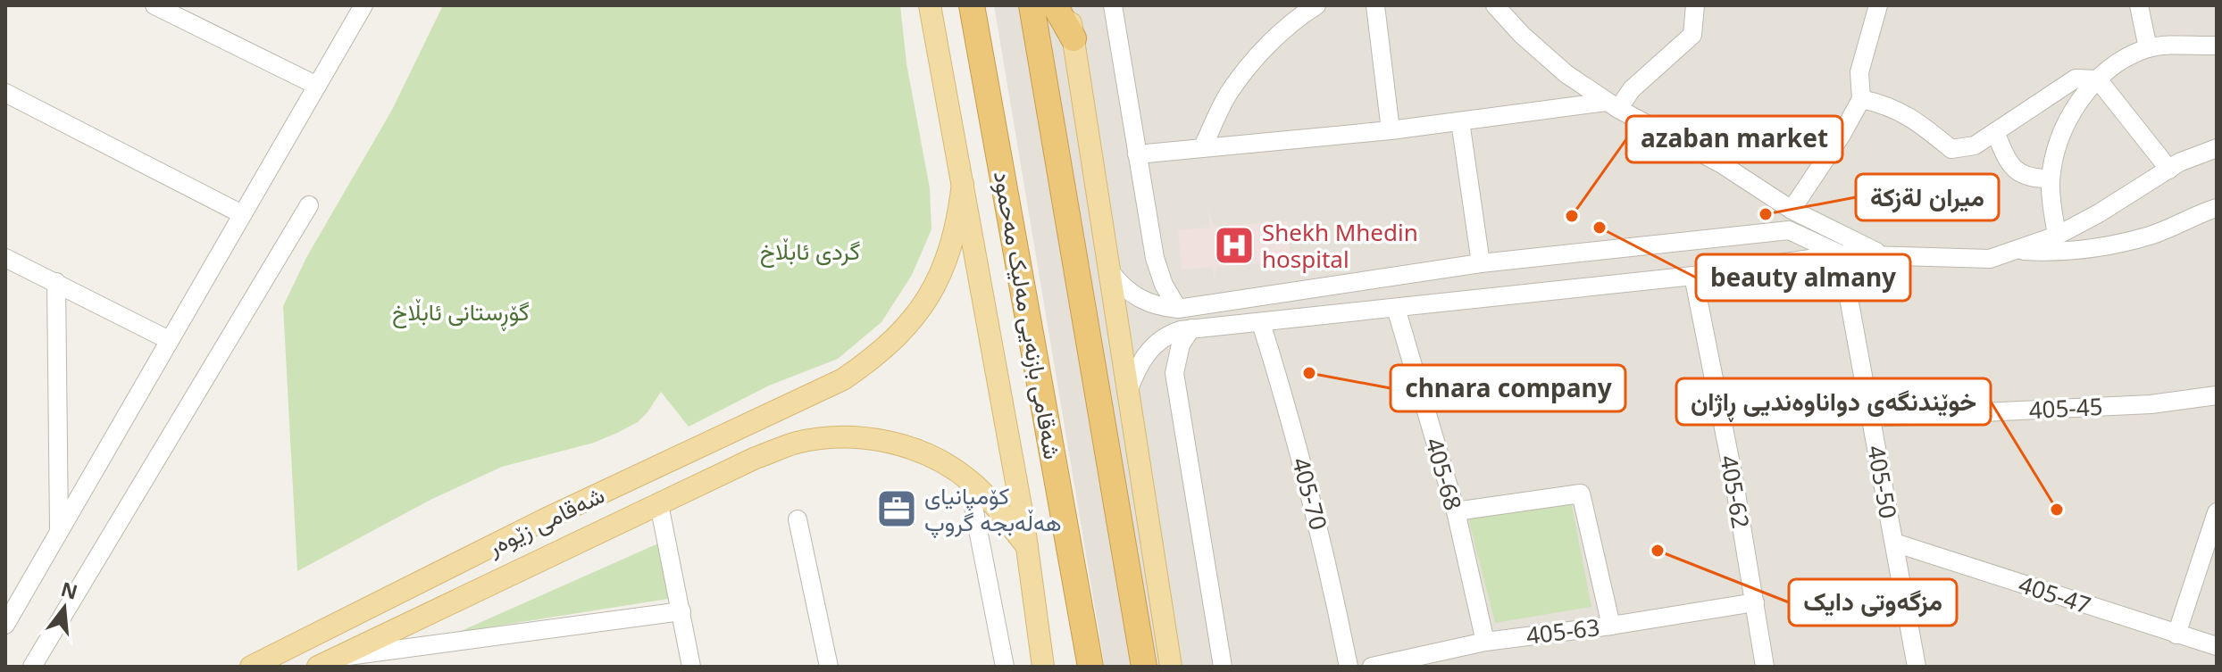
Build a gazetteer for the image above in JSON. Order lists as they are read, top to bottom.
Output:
{
  "streets": {
    "highway": ["شەقامی بازنەیی مەلیک مەحمود"],
    "main road": ["شەقامی زێوەر"],
    "street": [
      "405-45",
      "405-68",
      "405-50",
      "405-62",
      "405-70",
      "405-47",
      "405-63"
    ]
  },
  "crossings": [
    ["405-45", "405-50"],
    ["405-68", "405-63"],
    ["405-50", "405-47"],
    ["405-62", "405-63"]
  ],
  "parks": ["گردی ئابڵاخ", "گۆڕستانی ئابڵاخ"],
  "places": {
    "other": [
      "ميران لةزكة",
      "azaban market",
      "beauty almany",
      "chnara company",
      "خوێندنگەی دواناوەندیی ڕاژان",
      "مزگەوتی دایک"
    ],
    "hospital": ["Shekh Mhedin hospital"],
    "office": ["کۆمپانیای ھەڵەبجە گروپ"]
  },
  "north": "top"
}
